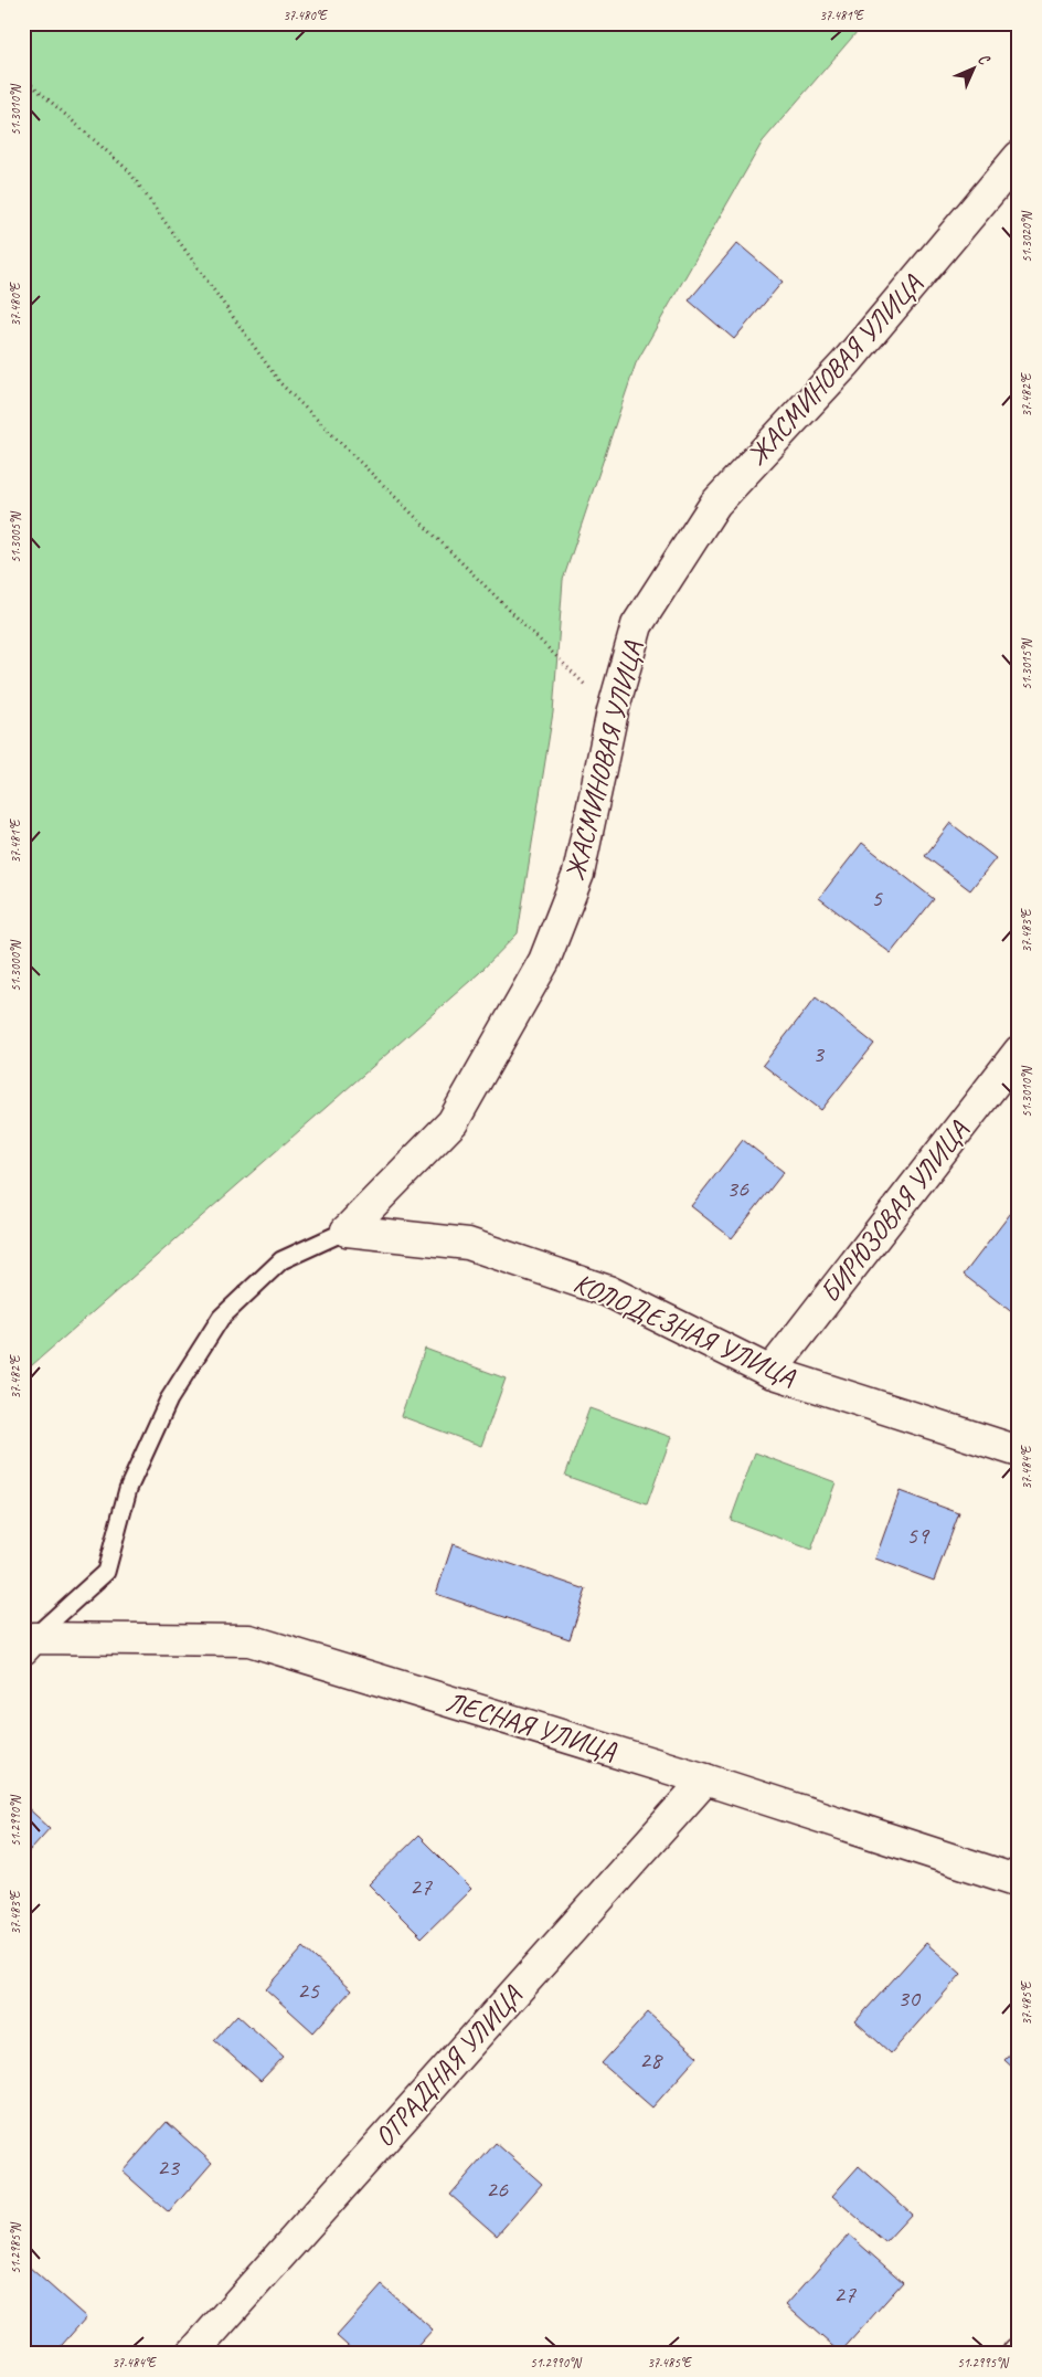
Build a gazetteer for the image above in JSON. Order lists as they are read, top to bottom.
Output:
{
  "streets": {
    "street": [
      "ЖАСМИНОВАЯ УЛИЦА",
      "БИРЮЗОВАЯ УЛИЦА",
      "КОЛОДЕЗНАЯ УЛИЦА",
      "ЛЕСНАЯ УЛИЦА",
      "ОТРАДНАЯ УЛИЦА"
    ]
  },
  "crossings": [
    ["ЖАСМИНОВАЯ УЛИЦА", "КОЛОДЕЗНАЯ УЛИЦА"],
    ["БИРЮЗОВАЯ УЛИЦА", "КОЛОДЕЗНАЯ УЛИЦА"],
    ["ЛЕСНАЯ УЛИЦА", "ОТРАДНАЯ УЛИЦА"]
  ],
  "house_numbers": [
    "5",
    "3",
    "36",
    "59",
    "27",
    "25",
    "30",
    "28",
    "23",
    "26",
    "27"
  ],
  "north": "top right",
  "coordinates": [
    "37.480°E",
    "37.481°E",
    "51.3010°N",
    "51.3020°N",
    "37.482°E",
    "51.3005°N",
    "51.3015°N",
    "37.483°E",
    "51.3000°N",
    "37.484°E",
    "51.2990°N",
    "37.485°E",
    "51.2985°N",
    "51.2995°N"
  ]
}
